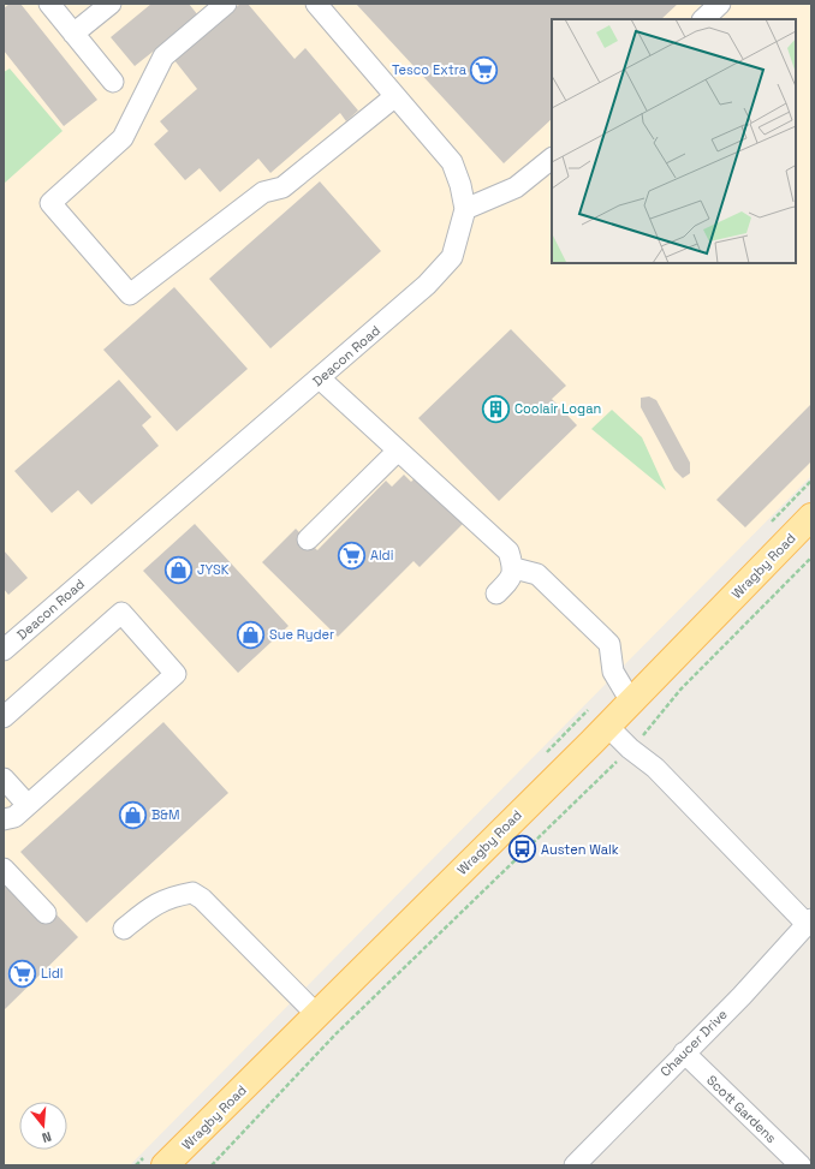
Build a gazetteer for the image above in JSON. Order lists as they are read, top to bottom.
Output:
{
  "streets": {
    "main road": ["Wragby Road"],
    "street": ["Deacon Road", "Chaucer Drive", "Scott Gardens"]
  },
  "crossings": [
    ["Chaucer Drive", "Scott Gardens"]
  ],
  "places": {
    "supermarket": ["Tesco Extra", "Aldi", "Lidl"],
    "building": ["Coolair Logan"],
    "shop": ["JYSK", "Sue Ryder", "B&M"],
    "bus stop": ["Austen Walk"]
  },
  "north": "bottom"
}
